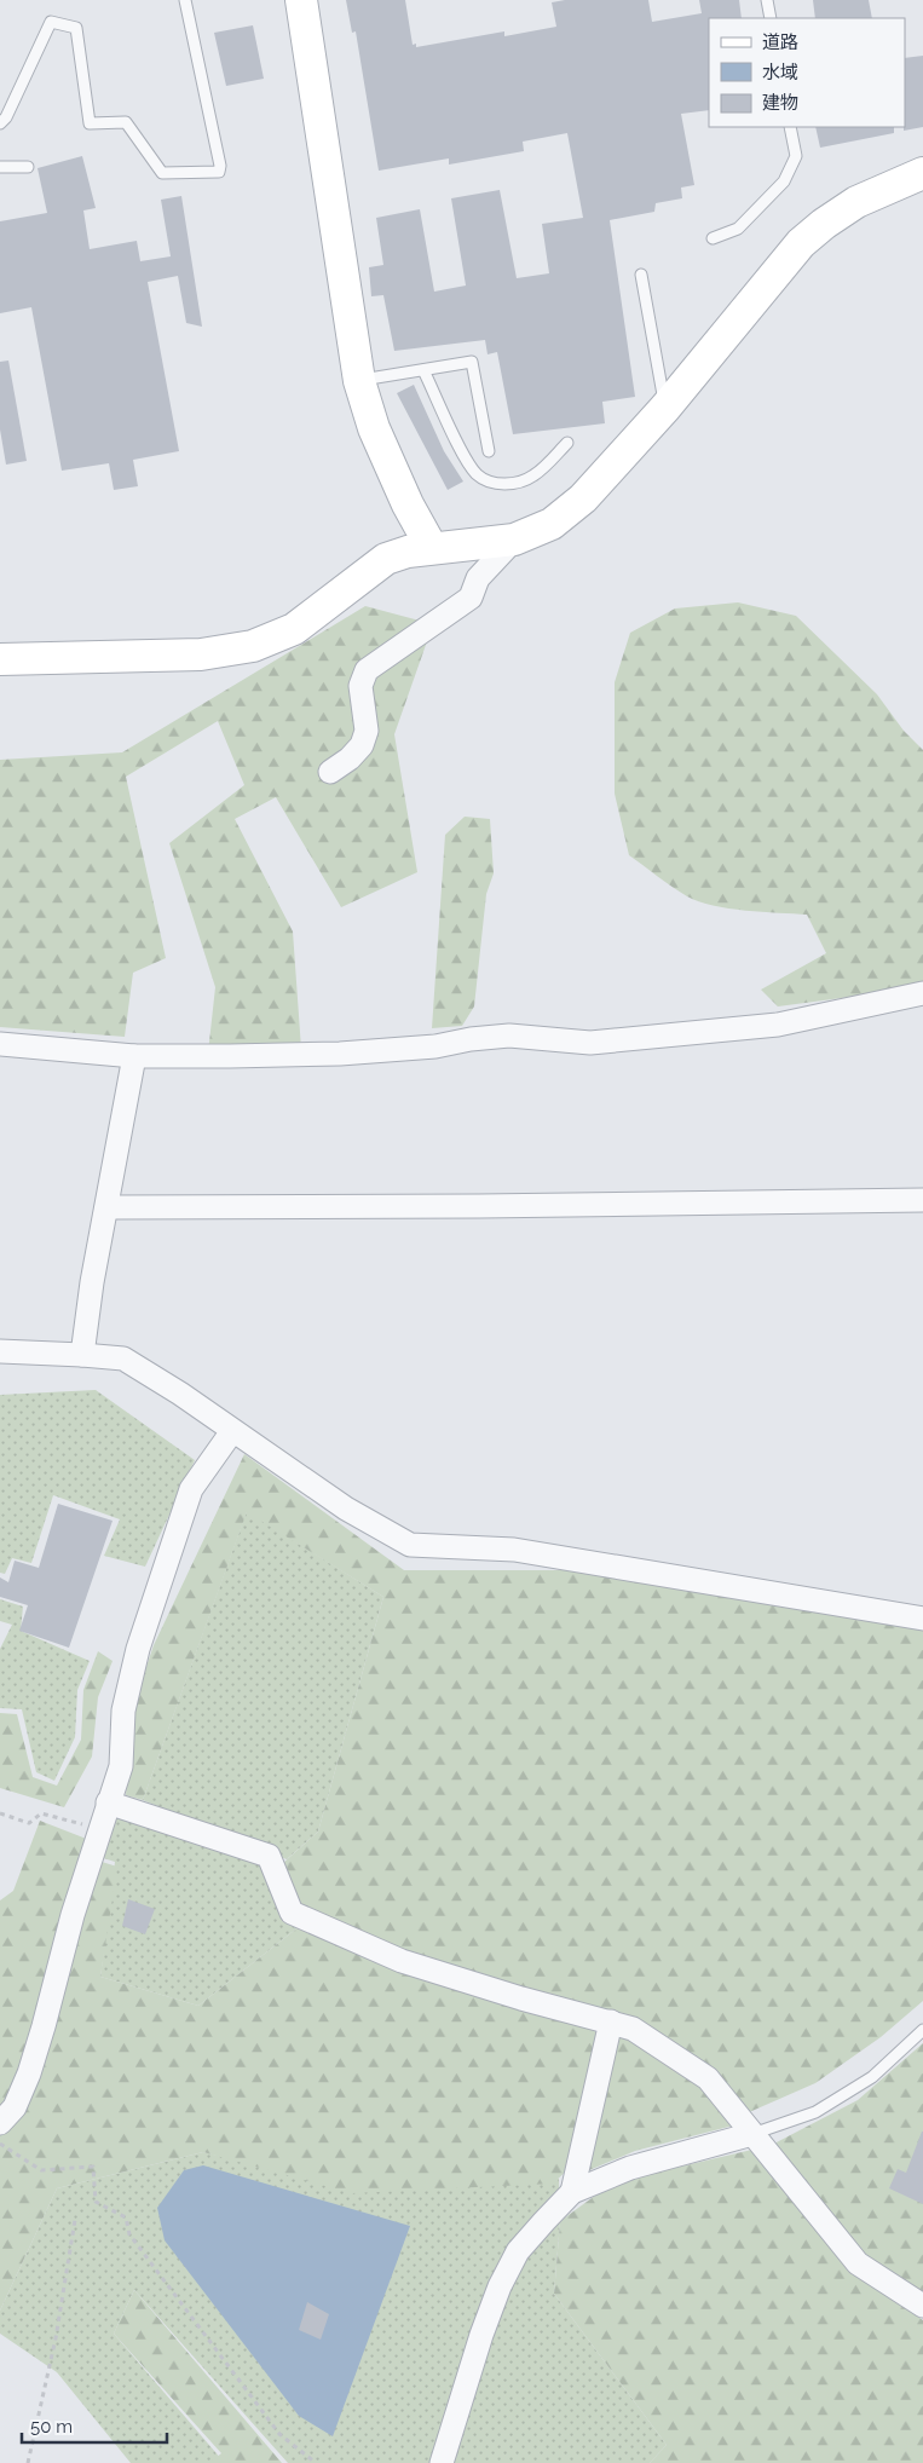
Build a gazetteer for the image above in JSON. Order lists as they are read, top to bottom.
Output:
{
  "legend": ["道路", "水域", "建物"],
  "scale_bar": "50 m"
}
